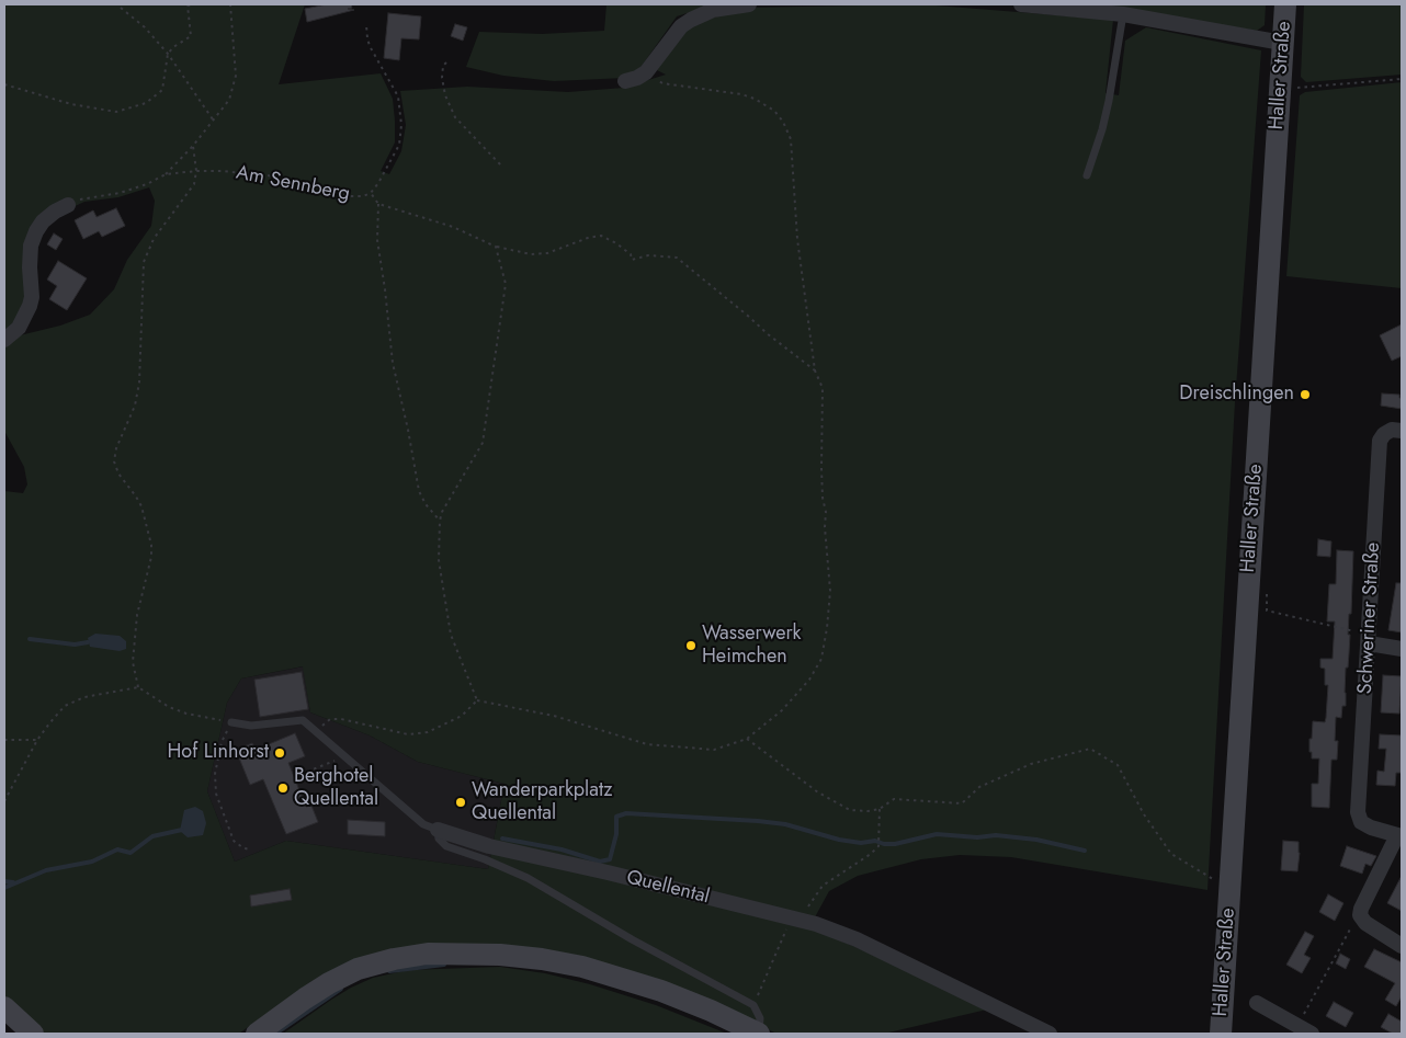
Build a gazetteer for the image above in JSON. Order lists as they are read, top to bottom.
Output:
{
  "streets": {
    "main road": ["Haller Straße"],
    "street": ["Schweriner Straße", "Quellental"],
    "path": ["Am Sennberg"]
  },
  "places": [
    "Dreischlingen",
    "Wasserwerk Heimchen",
    "Hof Linhorst",
    "Berghotel Quellental",
    "Wanderparkplatz Quellental"
  ]
}
